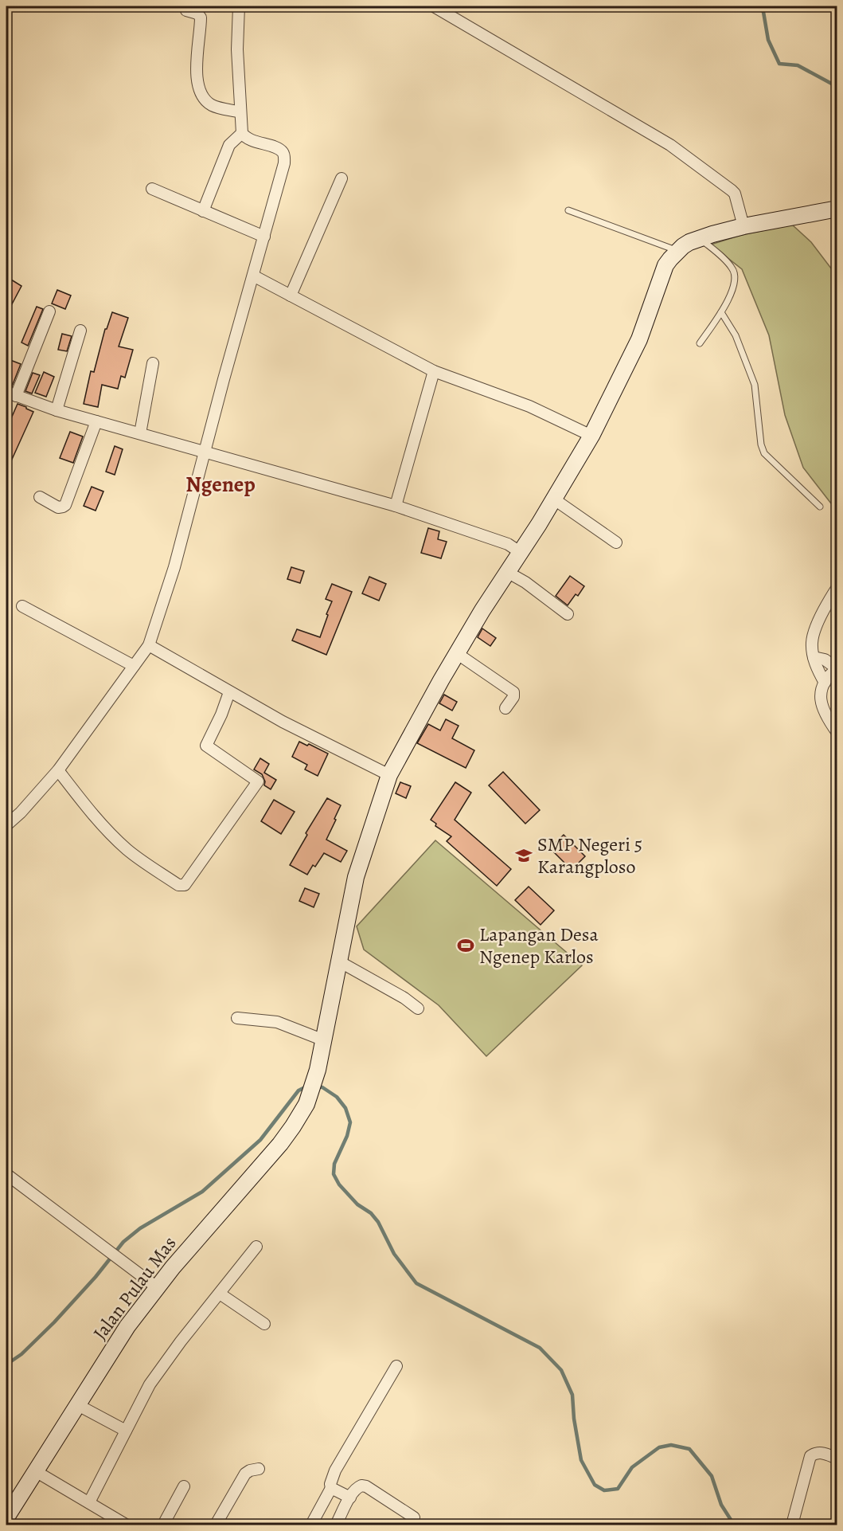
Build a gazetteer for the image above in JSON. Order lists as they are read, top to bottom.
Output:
{
  "streets": {
    "street": ["Jalan Pulau Mas"]
  },
  "districts": ["Ngenep"],
  "places": {
    "school or university": ["SMP Negeri 5 Karangploso"],
    "sports": ["Lapangan Desa Ngenep Karlos"]
  }
}
